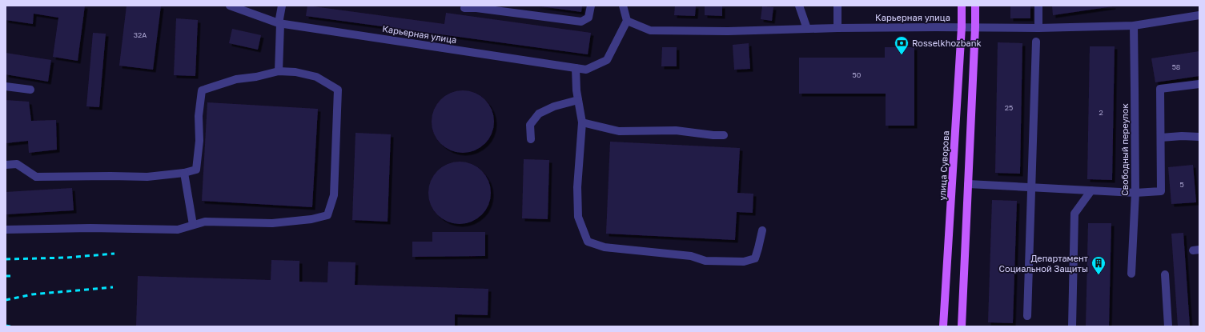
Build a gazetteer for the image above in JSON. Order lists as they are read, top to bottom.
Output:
{
  "streets": {
    "main road": ["улица Суворова"],
    "street": ["Карьерная улица", "Свободный переулок"]
  },
  "crossings": [
    ["Карьерная улица", "Свободный переулок"],
    ["Карьерная улица", "улица Суворова"]
  ],
  "places": {
    "bank": ["Rosselkhozbank"],
    "building": ["Департамент Социальной Защиты"]
  },
  "house_numbers": [
    "32А",
    "58",
    "50",
    "25",
    "2",
    "5"
  ]
}
